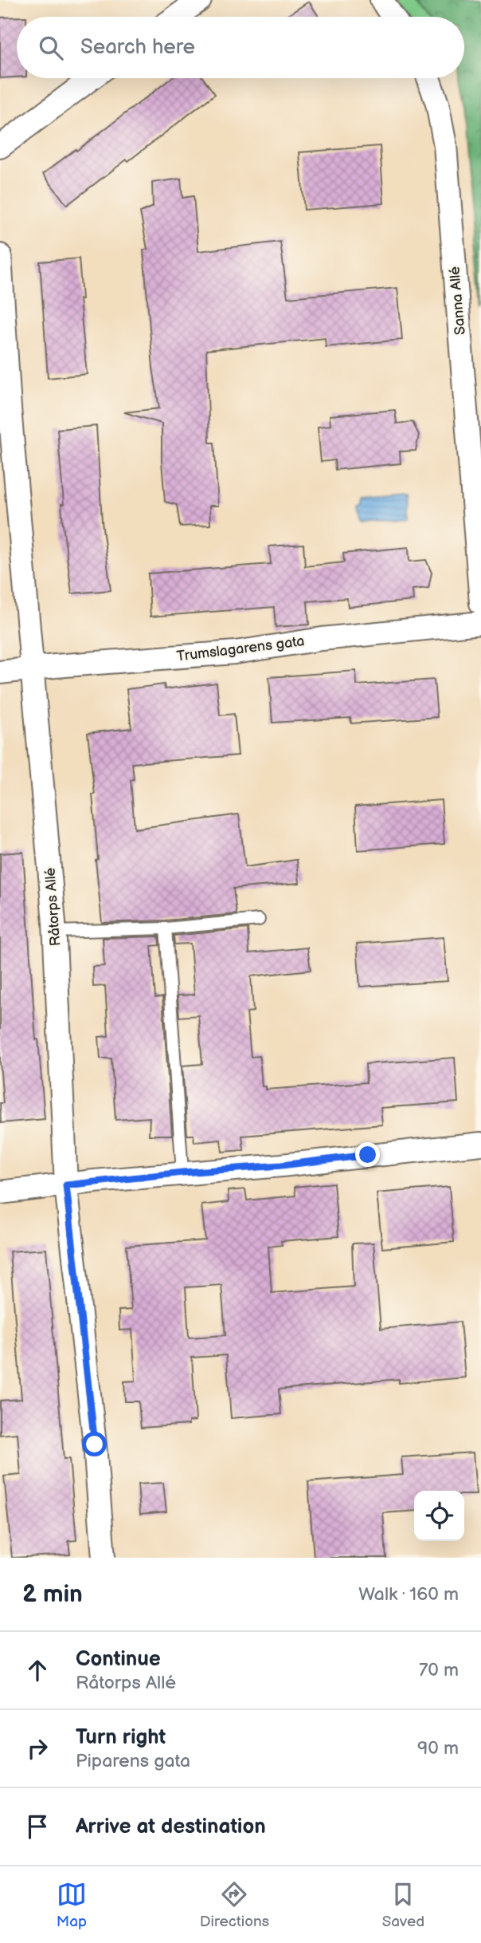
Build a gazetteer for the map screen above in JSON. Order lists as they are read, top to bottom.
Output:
{
  "streets": {
    "street": ["Sanna Allé", "Trumslagarens gata", "Råtorps Allé"]
  },
  "crossings": [
    ["Trumslagarens gata", "Råtorps Allé"]
  ],
  "page": {
    "search": "Search here",
    "heading": ["2 min", "Walk · 160 m"],
    "list": [
      ["Continue", "Råtorps Allé", "70 m"],
      ["Turn right", "Piparens gata", "90 m"],
      "Arrive at destination"
    ],
    "nav": ["Map", "Directions", "Saved"]
  }
}
